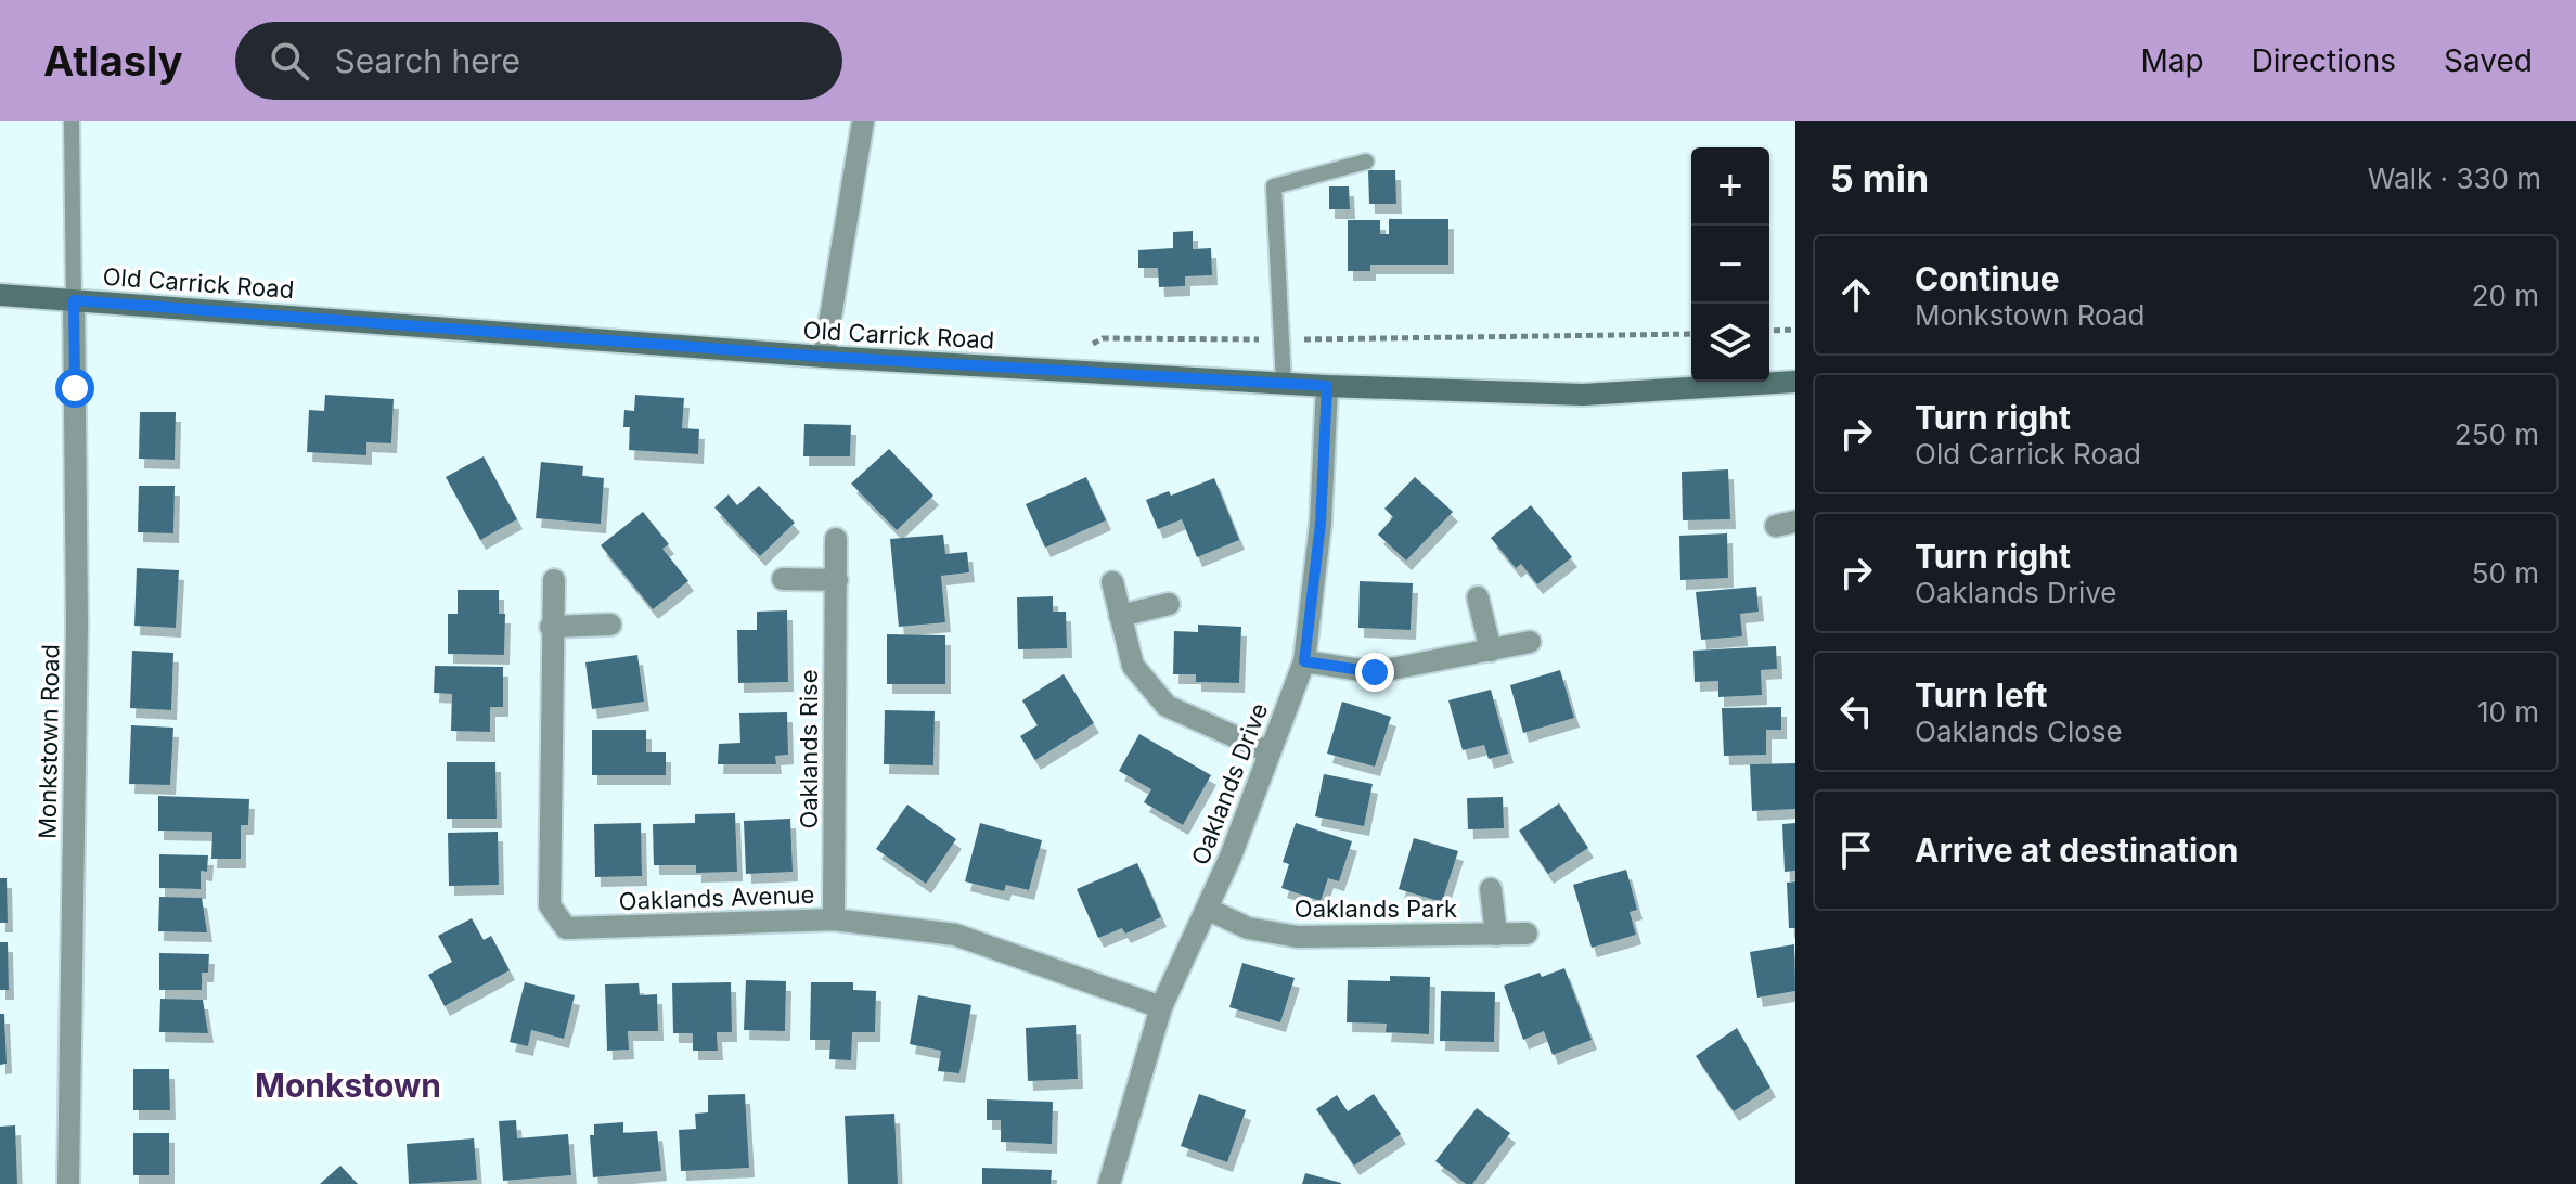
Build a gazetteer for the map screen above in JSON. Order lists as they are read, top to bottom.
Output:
{
  "streets": {
    "main road": ["Old Carrick Road"],
    "street": [
      "Monkstown Road",
      "Oaklands Rise",
      "Oaklands Drive",
      "Oaklands Avenue",
      "Oaklands Park"
    ]
  },
  "crossings": [
    ["Old Carrick Road", "Monkstown Road"],
    ["Old Carrick Road", "Oaklands Drive"],
    ["Oaklands Rise", "Oaklands Avenue"],
    ["Oaklands Drive", "Oaklands Avenue"],
    ["Oaklands Drive", "Oaklands Park"]
  ],
  "districts": ["Monkstown"],
  "page": {
    "header": "Atlasly",
    "search": "Search here",
    "nav": ["Map", "Directions", "Saved"],
    "heading": ["5 min", "Walk · 330 m"],
    "map_buttons": ["+", "−"],
    "list": [
      ["Continue", "Monkstown Road", "20 m"],
      ["Turn right", "Old Carrick Road", "250 m"],
      ["Turn right", "Oaklands Drive", "50 m"],
      ["Turn left", "Oaklands Close", "10 m"],
      "Arrive at destination"
    ]
  }
}
